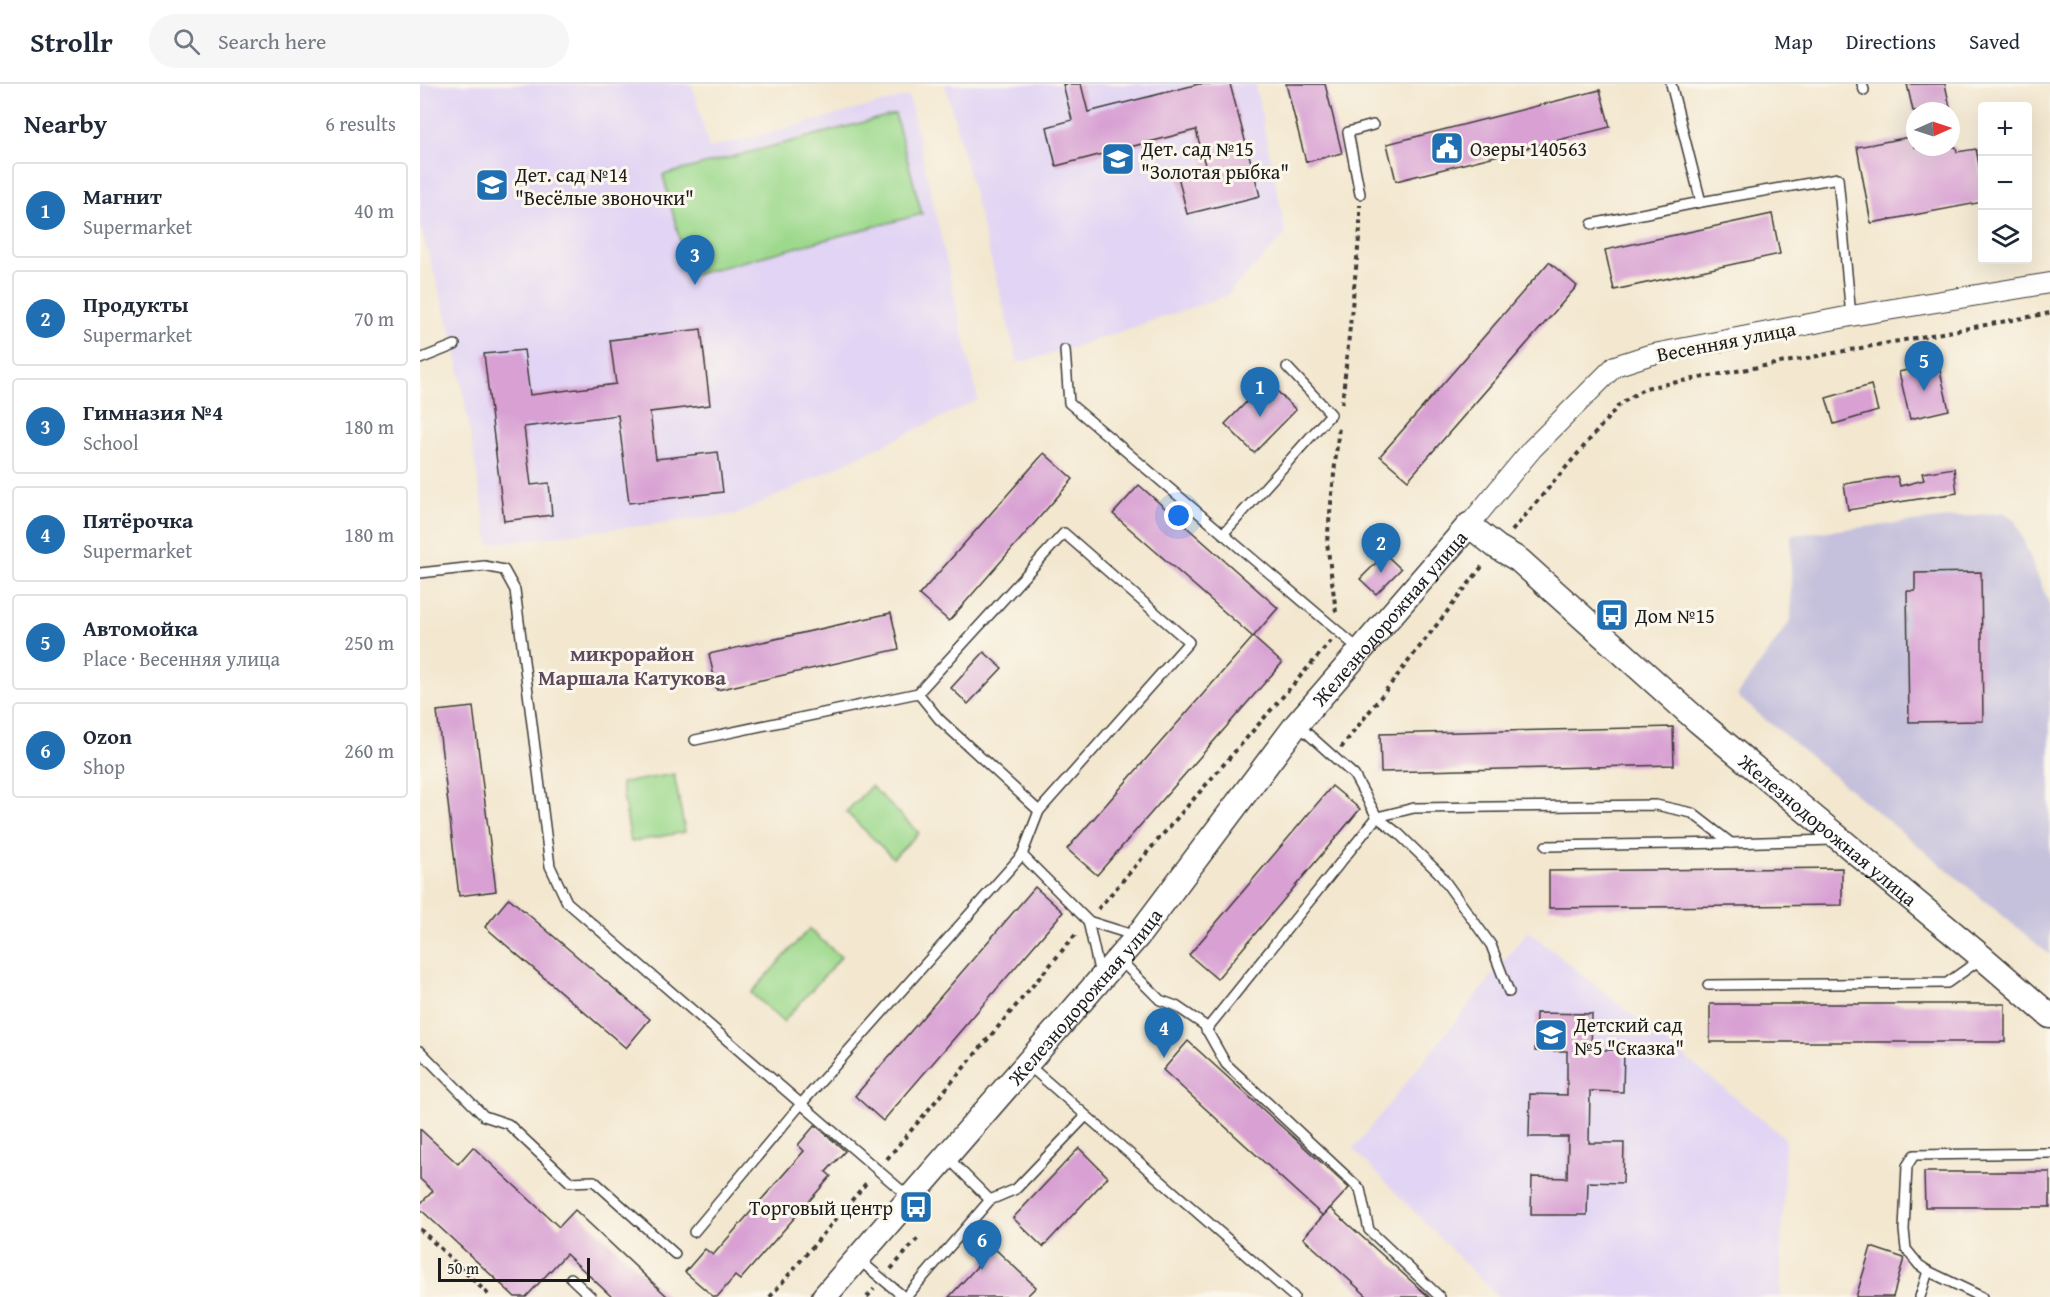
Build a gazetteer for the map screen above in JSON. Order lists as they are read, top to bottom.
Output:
{
  "streets": {
    "street": ["Весенняя улица", "Железнодорожная улица"]
  },
  "crossings": [
    ["Весенняя улица", "Железнодорожная улица"]
  ],
  "districts": ["микрорайон Маршала Катукова"],
  "places": {
    "public building": ["Озеры 140563"],
    "school or university": ["Дет. сад №15 \"Золотая рыбка\"", "Дет. сад №14 \"Весёлые звоночки\"", "Детский сад №5 \"Сказка\""],
    "bus stop": ["Дом №15", "Торговый центр"]
  },
  "scale_bar": "50 m",
  "north": "right",
  "page": {
    "header": "Strollr",
    "search": "Search here",
    "nav": ["Map", "Directions", "Saved"],
    "heading": ["Nearby", "6 results"],
    "map_buttons": ["+", "−"],
    "list": [
      {
        "mark": "1",
        "name": "Магнит",
        "note": "Supermarket",
        "value": "40 m"
      },
      {
        "mark": "2",
        "name": "Продукты",
        "note": "Supermarket",
        "value": "70 m"
      },
      {
        "mark": "3",
        "name": "Гимназия №4",
        "note": "School",
        "value": "180 m"
      },
      {
        "mark": "4",
        "name": "Пятёрочка",
        "note": "Supermarket",
        "value": "180 m"
      },
      {
        "mark": "5",
        "name": "Автомойка",
        "note": "Place · Весенняя улица",
        "value": "250 m"
      },
      {
        "mark": "6",
        "name": "Ozon",
        "note": "Shop",
        "value": "260 m"
      }
    ],
    "pins": [
      "3",
      "5",
      "1",
      "2",
      "4",
      "6"
    ],
    "scale": "50 m"
  }
}
